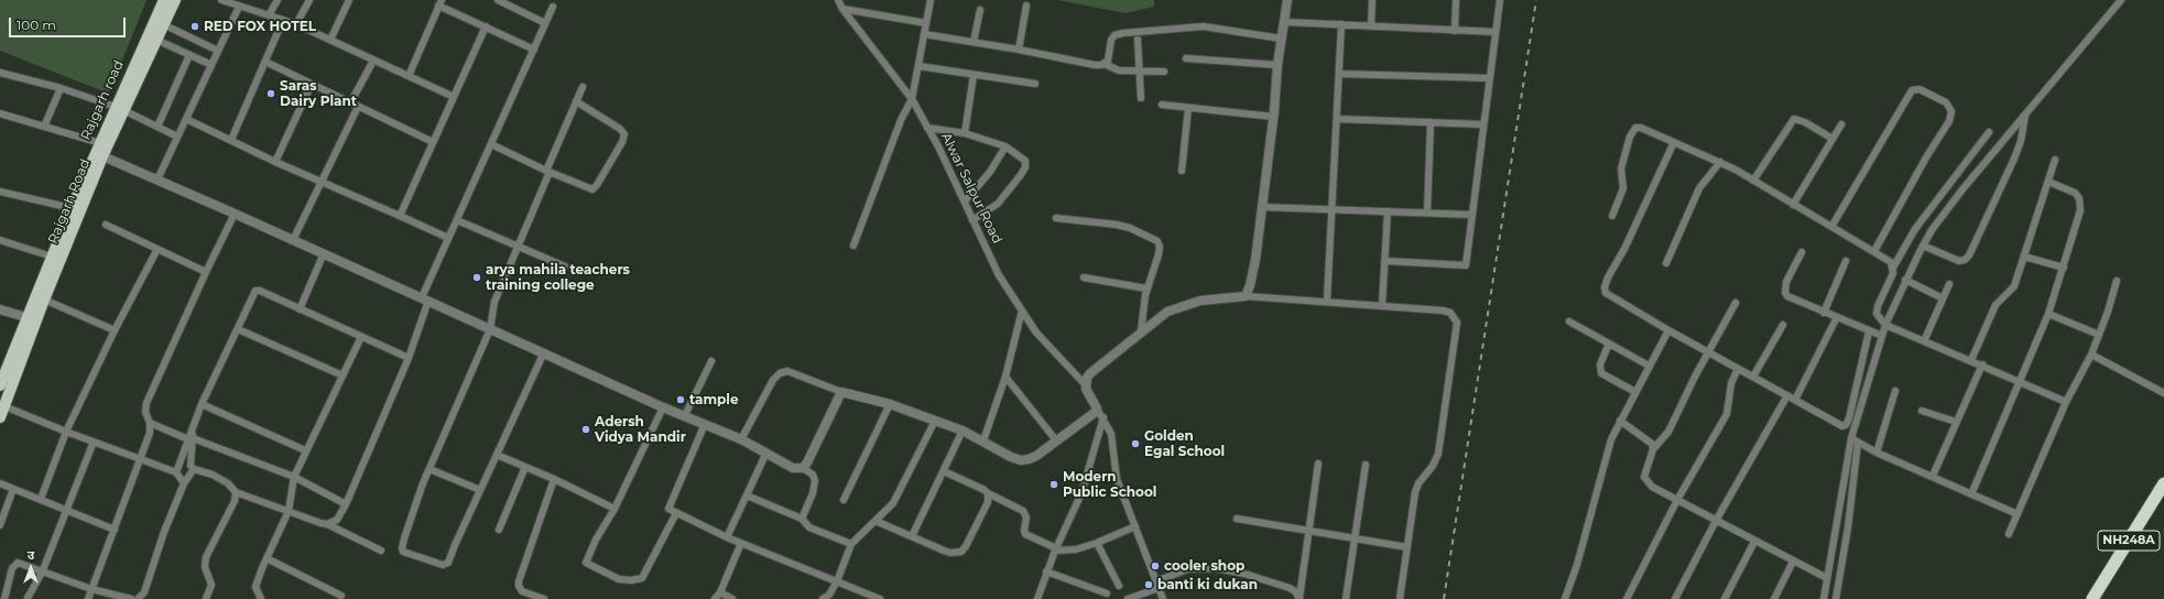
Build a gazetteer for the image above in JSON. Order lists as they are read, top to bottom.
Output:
{
  "streets": {
    "highway": ["NH248A"],
    "main road": ["Rajgarh road", "Rajgarh Road"],
    "street": ["Alwar Salpur Road"]
  },
  "crossings": [
    ["Rajgarh road", "Rajgarh Road"]
  ],
  "places": [
    "RED FOX HOTEL",
    "Saras Dairy Plant",
    "arya mahila teachers training college",
    "tample",
    "Adersh Vidya Mandir",
    "Golden Egal School",
    "Modern Public School",
    "cooler shop",
    "banti ki dukan"
  ],
  "scale_bar": "100 m",
  "north": "top"
}
